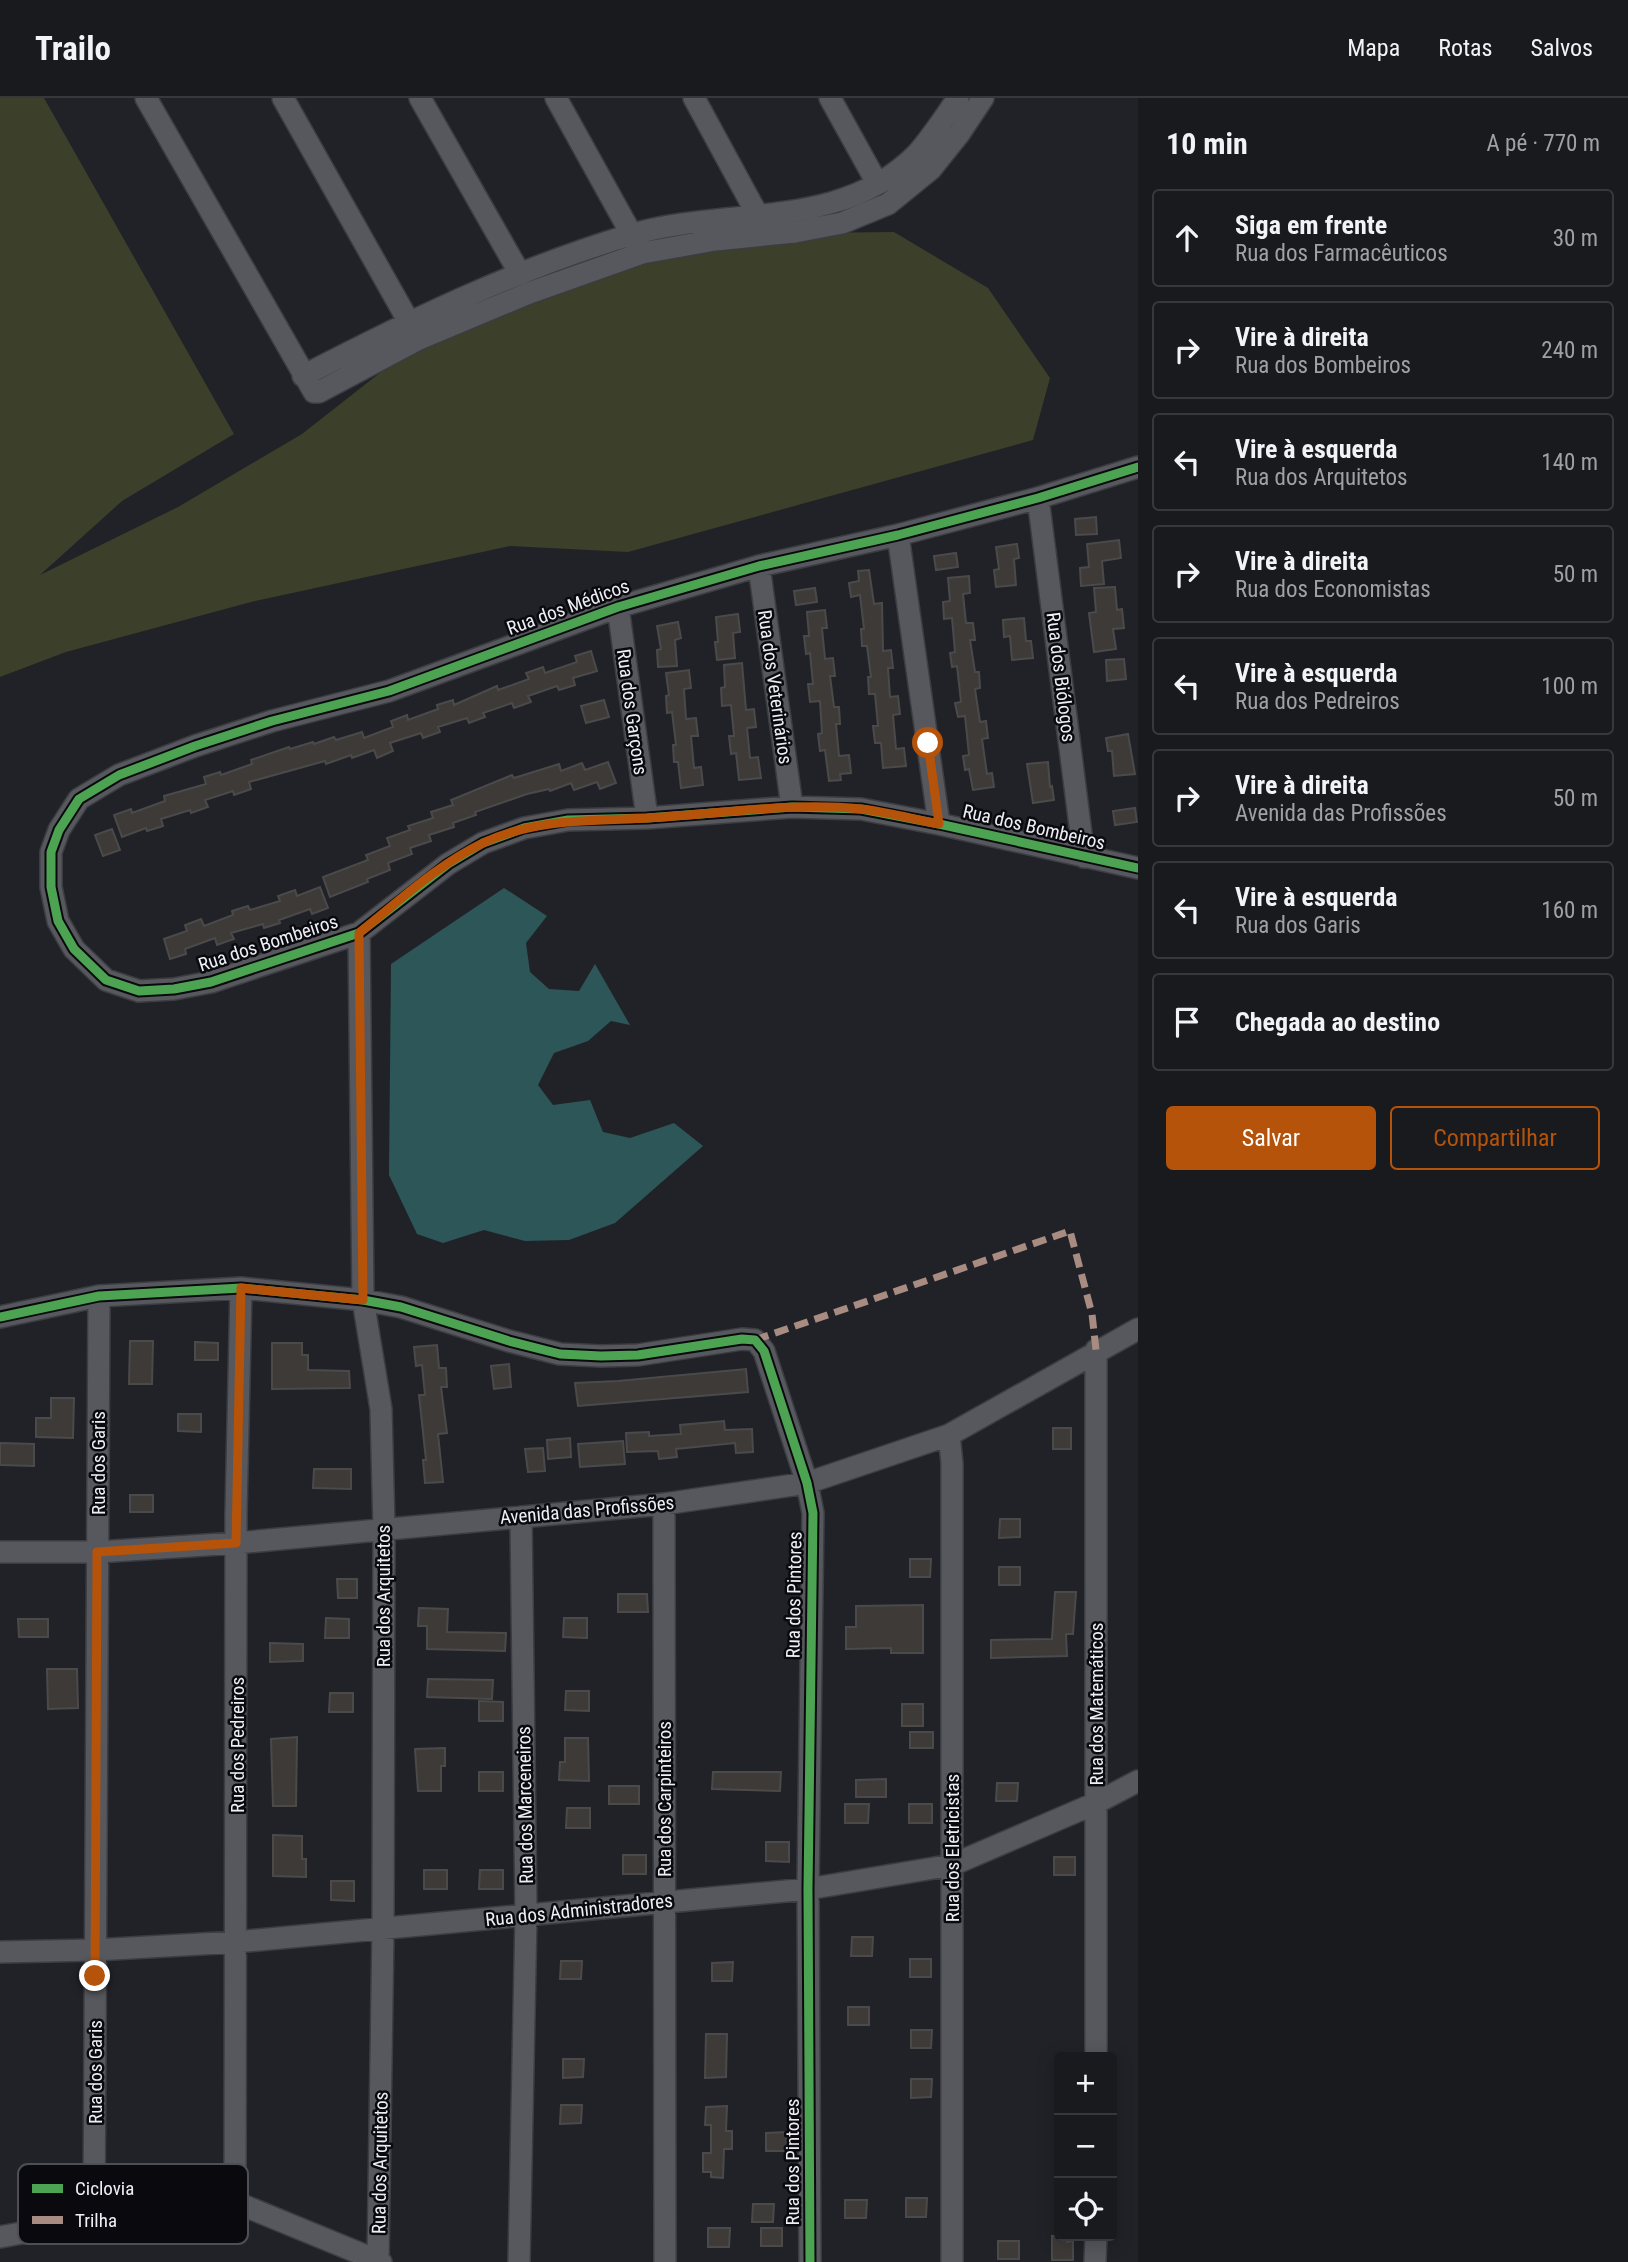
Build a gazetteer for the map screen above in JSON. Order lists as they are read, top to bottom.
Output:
{
  "streets": {
    "street": [
      "Rua dos Médicos",
      "Rua dos Biólogos",
      "Rua dos Veterinários",
      "Rua dos Garçons",
      "Rua dos Bombeiros",
      "Rua dos Garis",
      "Avenida das Profissões",
      "Rua dos Pintores",
      "Rua dos Arquitetos",
      "Rua dos Matemáticos",
      "Rua dos Pedreiros",
      "Rua dos Carpinteiros",
      "Rua dos Marceneiros",
      "Rua dos Eletricistas",
      "Rua dos Administradores"
    ]
  },
  "crossings": [
    ["Rua dos Médicos", "Rua dos Biólogos"],
    ["Rua dos Médicos", "Rua dos Veterinários"],
    ["Rua dos Médicos", "Rua dos Garçons"],
    ["Rua dos Médicos", "Rua dos Bombeiros"],
    ["Rua dos Biólogos", "Rua dos Bombeiros"],
    ["Rua dos Veterinários", "Rua dos Bombeiros"],
    ["Rua dos Garçons", "Rua dos Bombeiros"],
    ["Rua dos Bombeiros", "Rua dos Arquitetos"],
    ["Rua dos Garis", "Avenida das Profissões"],
    ["Rua dos Garis", "Rua dos Administradores"],
    ["Avenida das Profissões", "Rua dos Pintores"],
    ["Avenida das Profissões", "Rua dos Arquitetos"],
    ["Avenida das Profissões", "Rua dos Matemáticos"],
    ["Avenida das Profissões", "Rua dos Pedreiros"],
    ["Avenida das Profissões", "Rua dos Carpinteiros"],
    ["Avenida das Profissões", "Rua dos Marceneiros"],
    ["Avenida das Profissões", "Rua dos Eletricistas"],
    ["Rua dos Pintores", "Rua dos Arquitetos"],
    ["Rua dos Pintores", "Rua dos Administradores"],
    ["Rua dos Arquitetos", "Rua dos Administradores"],
    ["Rua dos Matemáticos", "Rua dos Administradores"],
    ["Rua dos Pedreiros", "Rua dos Administradores"],
    ["Rua dos Carpinteiros", "Rua dos Administradores"],
    ["Rua dos Marceneiros", "Rua dos Administradores"],
    ["Rua dos Eletricistas", "Rua dos Administradores"]
  ],
  "legend": ["Ciclovia", "Trilha"],
  "page": {
    "header": "Trailo",
    "nav": ["Mapa", "Rotas", "Salvos"],
    "heading": ["10 min", "A pé · 770 m"],
    "list": [
      ["Siga em frente", "Rua dos Farmacêuticos", "30 m"],
      ["Vire à direita", "Rua dos Bombeiros", "240 m"],
      ["Vire à esquerda", "Rua dos Arquitetos", "140 m"],
      ["Vire à direita", "Rua dos Economistas", "50 m"],
      ["Vire à esquerda", "Rua dos Pedreiros", "100 m"],
      ["Vire à direita", "Avenida das Profissões", "50 m"],
      ["Vire à esquerda", "Rua dos Garis", "160 m"],
      "Chegada ao destino"
    ],
    "buttons": ["Salvar", "Compartilhar"],
    "map_buttons": ["+", "−"]
  }
}
